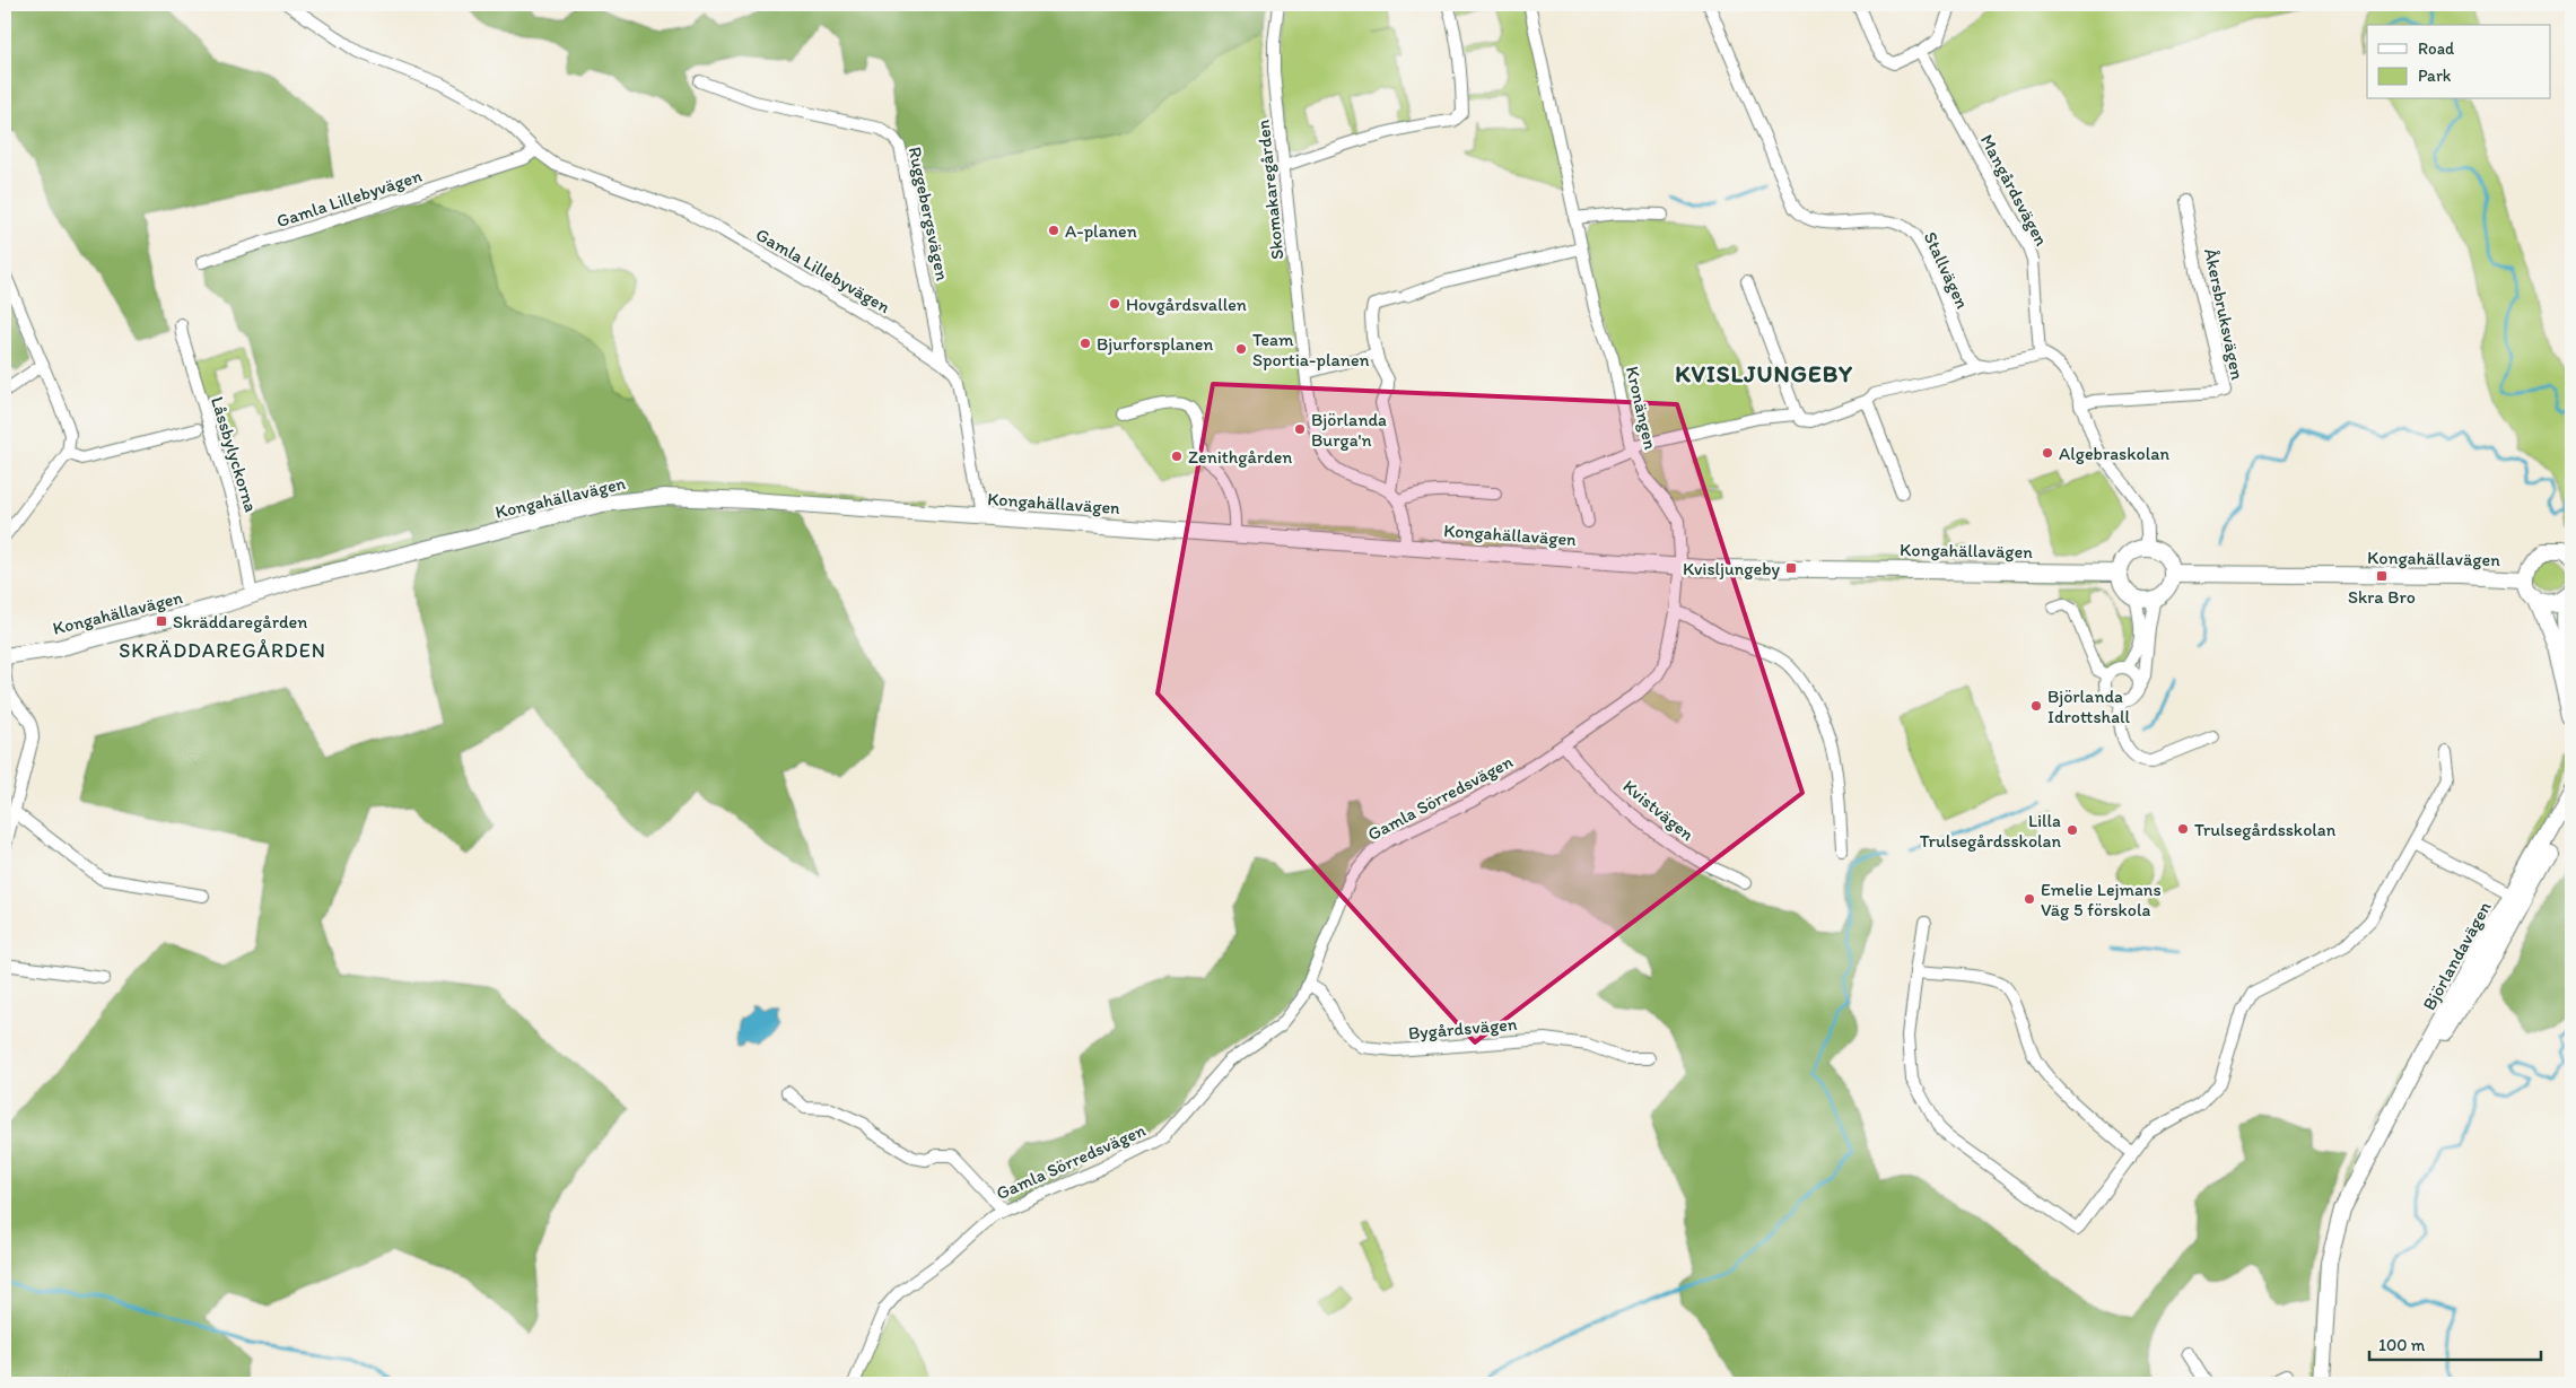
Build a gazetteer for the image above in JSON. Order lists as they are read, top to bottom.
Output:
{
  "streets": {
    "street": [
      "Skomakaregården",
      "Mangårdsvägen",
      "Gamla Lillebyvägen",
      "Ruggebergsvägen",
      "Stallvägen",
      "Åkersbruksvägen",
      "Kronängen",
      "Låssbylyckorna",
      "Kongahällavägen",
      "Gamla Sörredsvägen",
      "Kvistvägen",
      "Björlandavägen",
      "Bygårdsvägen"
    ]
  },
  "crossings": [
    ["Skomakaregården", "Kongahällavägen"],
    ["Gamla Lillebyvägen", "Ruggebergsvägen"],
    ["Gamla Lillebyvägen", "Kongahällavägen"],
    ["Kronängen", "Kongahällavägen"],
    ["Kronängen", "Gamla Sörredsvägen"],
    ["Låssbylyckorna", "Kongahällavägen"],
    ["Kongahällavägen", "Gamla Sörredsvägen"],
    ["Gamla Sörredsvägen", "Kvistvägen"],
    ["Gamla Sörredsvägen", "Bygårdsvägen"]
  ],
  "districts": ["KVISLJUNGEBY", "SKRÄDDAREGÅRDEN"],
  "places": {
    "other": [
      "A-planen",
      "Hovgårdsvallen",
      "Bjurforsplanen",
      "Team Sportia-planen",
      "Björlanda Burga'n",
      "Algebraskolan",
      "Zenithgården",
      "Björlanda Idrottshall",
      "Trulsegårdsskolan",
      "Lilla Trulsegårdsskolan",
      "Emelie Lejmans Väg 5 förskola"
    ],
    "transit": ["Kvisljungeby", "Skra Bro", "Skräddaregården"]
  },
  "legend": ["Road", "Park"],
  "scale_bar": "100 m"
}
